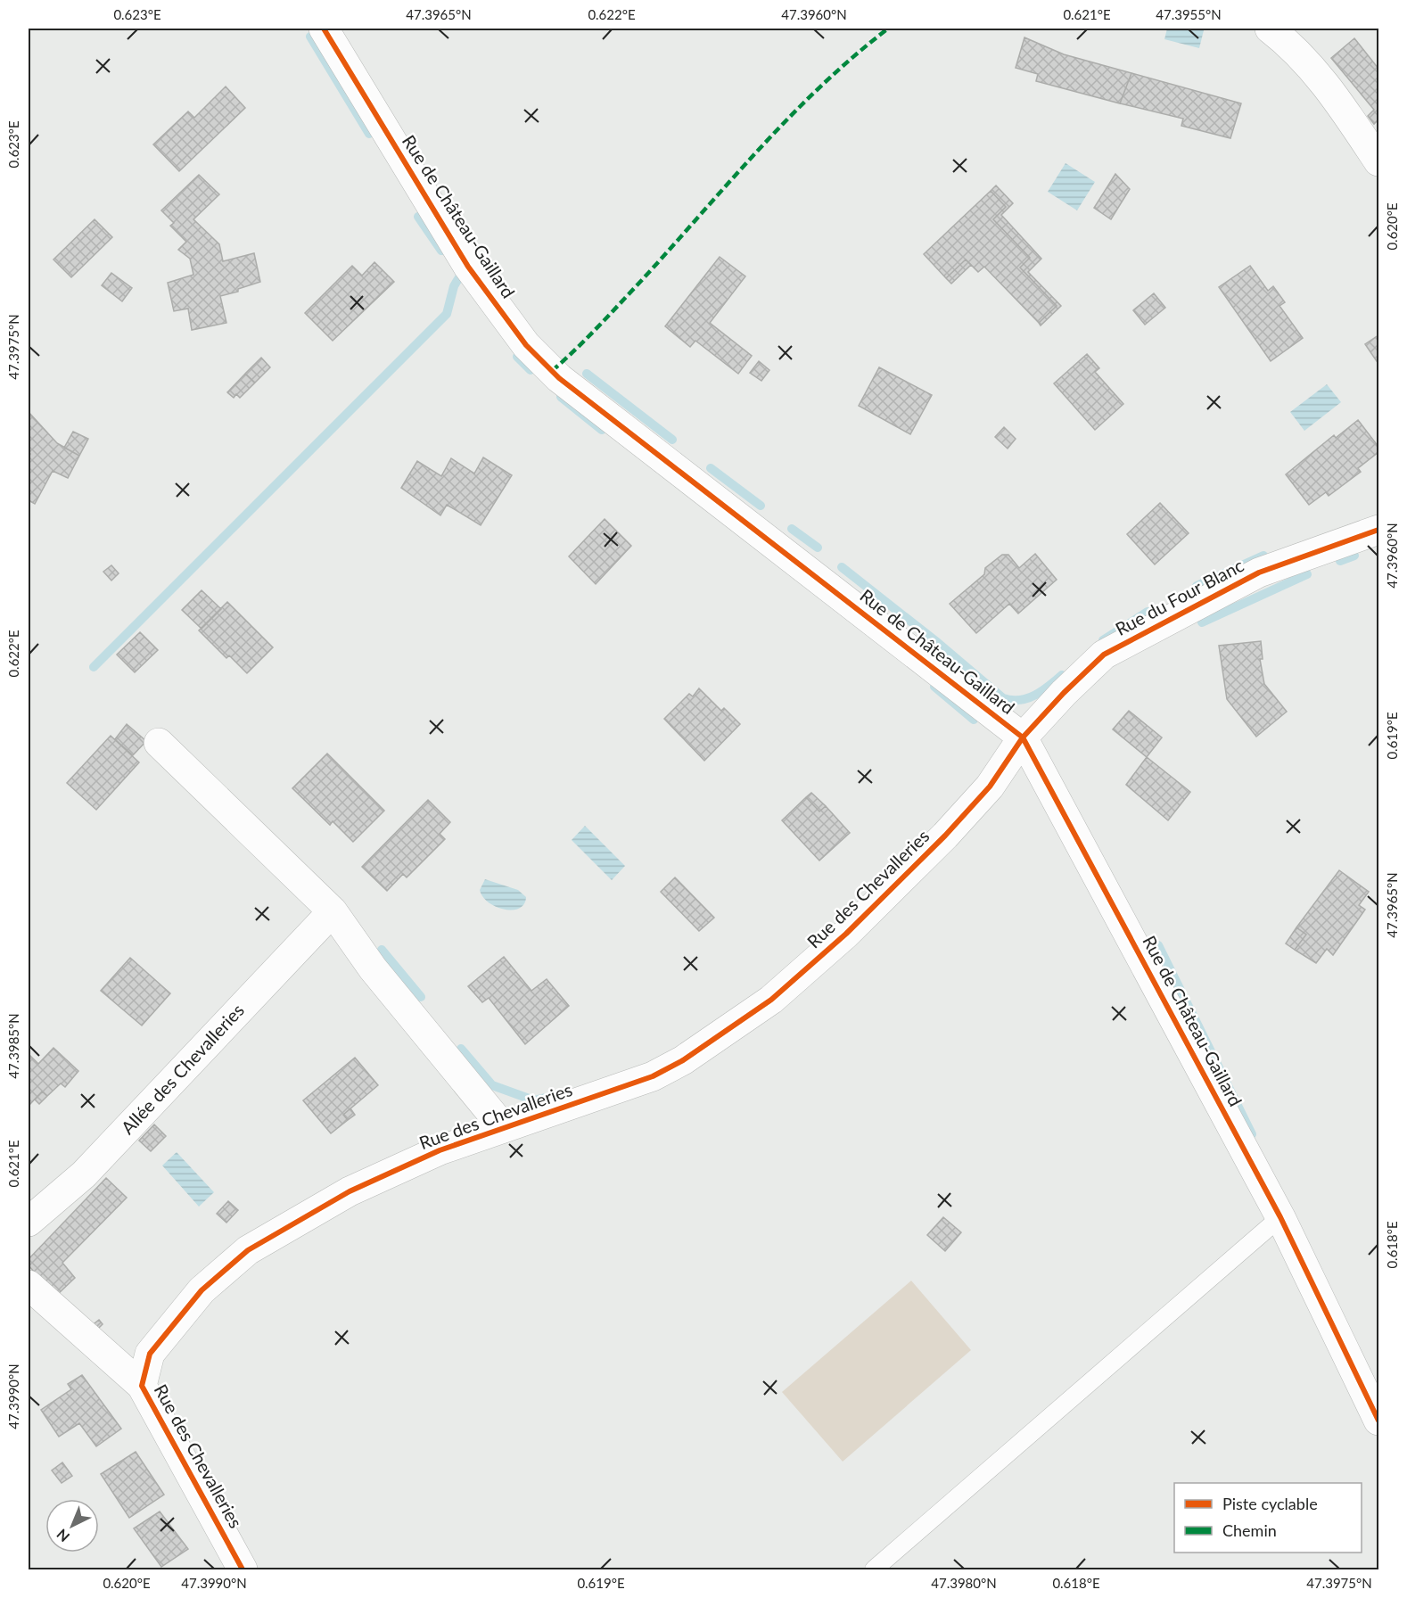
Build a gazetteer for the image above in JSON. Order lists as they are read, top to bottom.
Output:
{
  "streets": {
    "street": [
      "Rue de Château-Gaillard",
      "Rue du Four Blanc",
      "Rue des Chevalleries",
      "Allée des Chevalleries"
    ]
  },
  "crossings": [
    ["Rue de Château-Gaillard", "Rue du Four Blanc"],
    ["Rue de Château-Gaillard", "Rue des Chevalleries"],
    ["Rue du Four Blanc", "Rue des Chevalleries"]
  ],
  "legend": ["Piste cyclable", "Chemin"],
  "north": "bottom left",
  "coordinates": [
    "0.623°E",
    "47.3965°N",
    "0.622°E",
    "47.3960°N",
    "0.621°E",
    "47.3955°N",
    "0.620°E",
    "47.3975°N",
    "0.619°E",
    "47.3985°N",
    "0.618°E",
    "47.3990°N",
    "47.3980°N"
  ]
}
